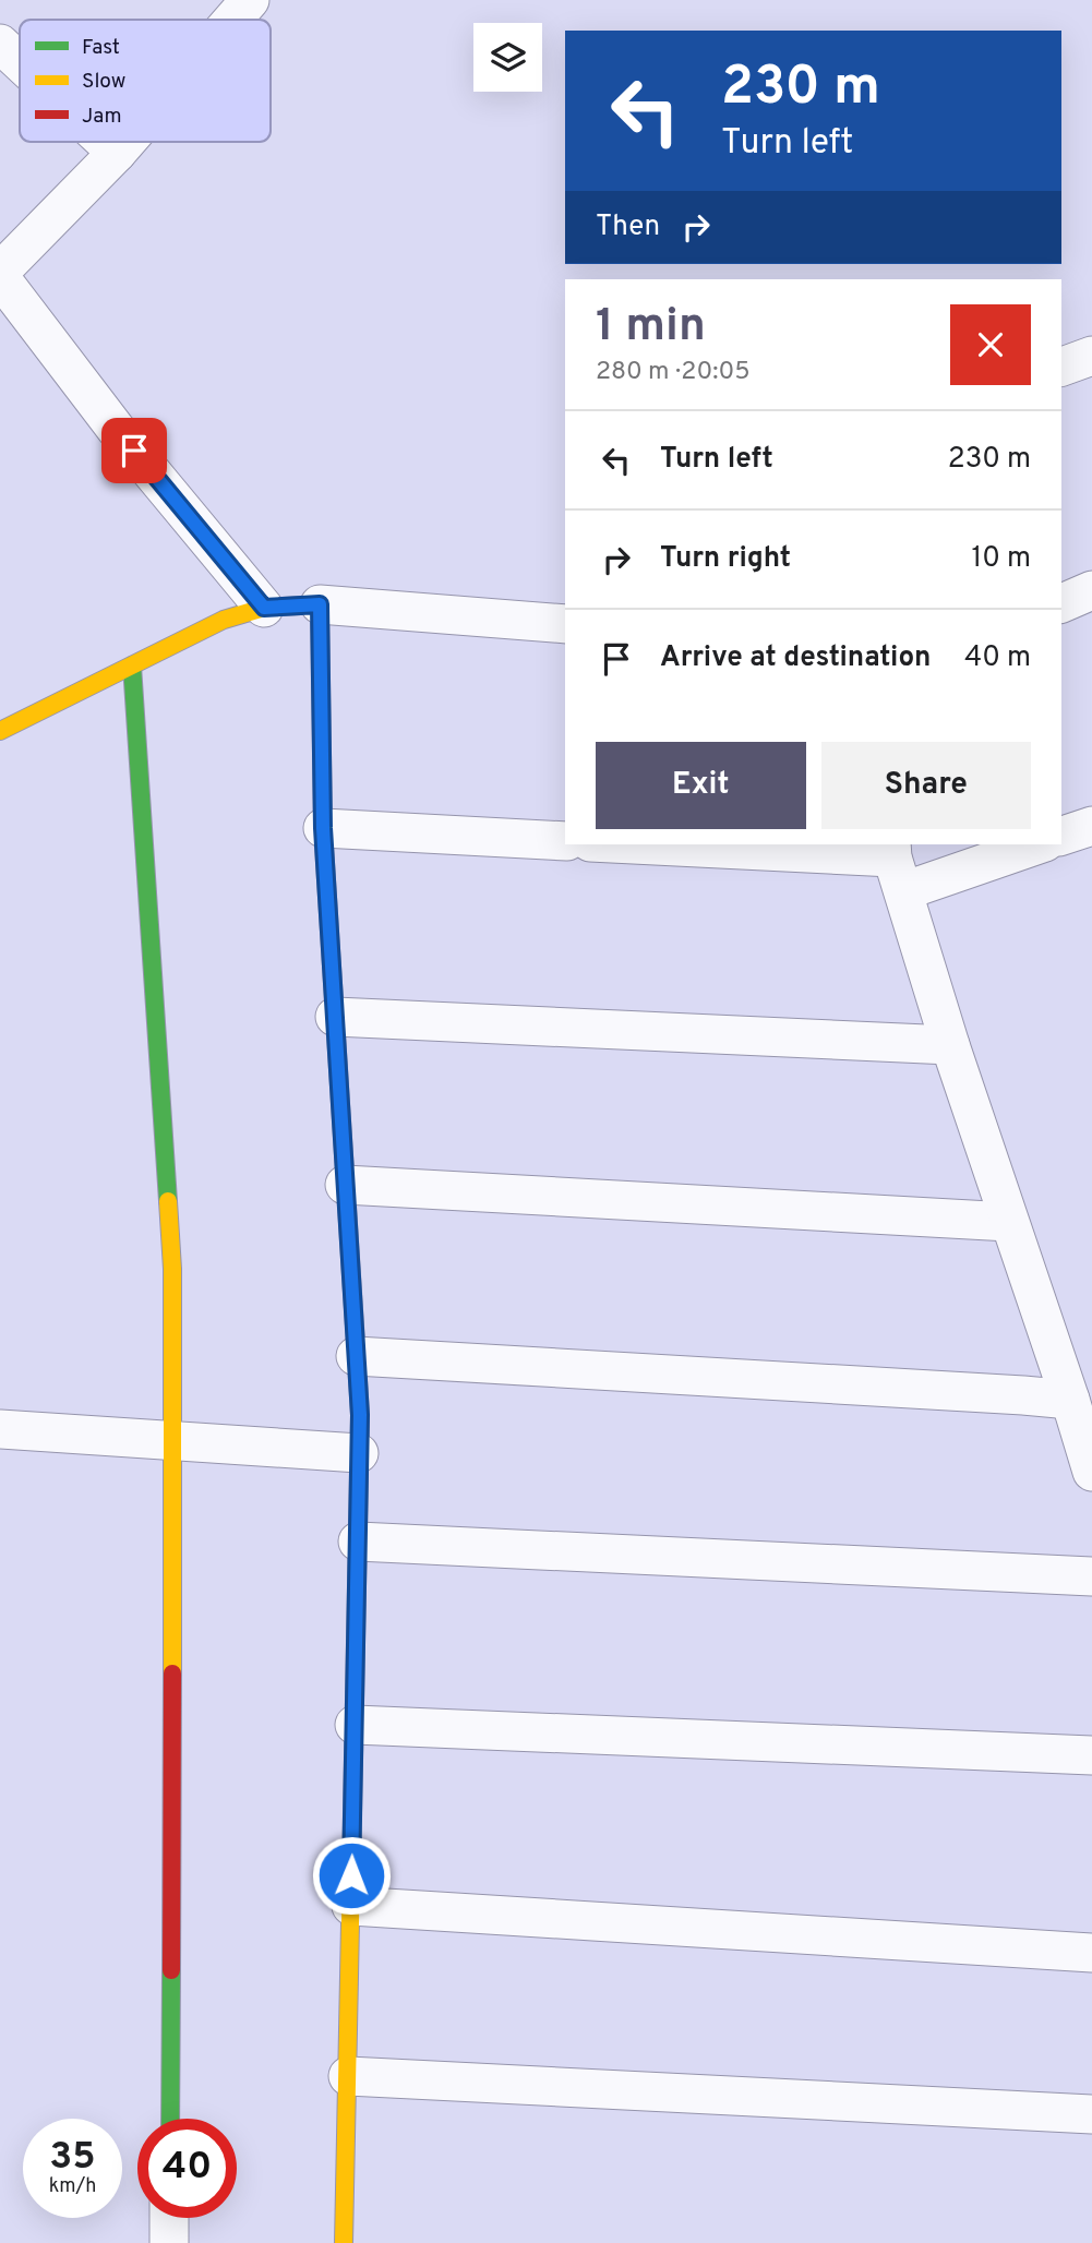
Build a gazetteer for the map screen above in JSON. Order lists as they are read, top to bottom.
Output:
{
  "legend": ["Fast", "Slow", "Jam"],
  "page": {
    "turn": ["230 m", "Turn left"],
    "then": "Then",
    "heading": ["1 min", "280 m · 20:05"],
    "list": [
      {
        "name": "Turn left",
        "value": "230 m"
      },
      {
        "name": "Turn right",
        "value": "10 m"
      },
      {
        "name": "Arrive at destination",
        "value": "40 m"
      }
    ],
    "buttons": ["Exit", "Share"],
    "speed": "35 km/h",
    "limit": "40"
  }
}
